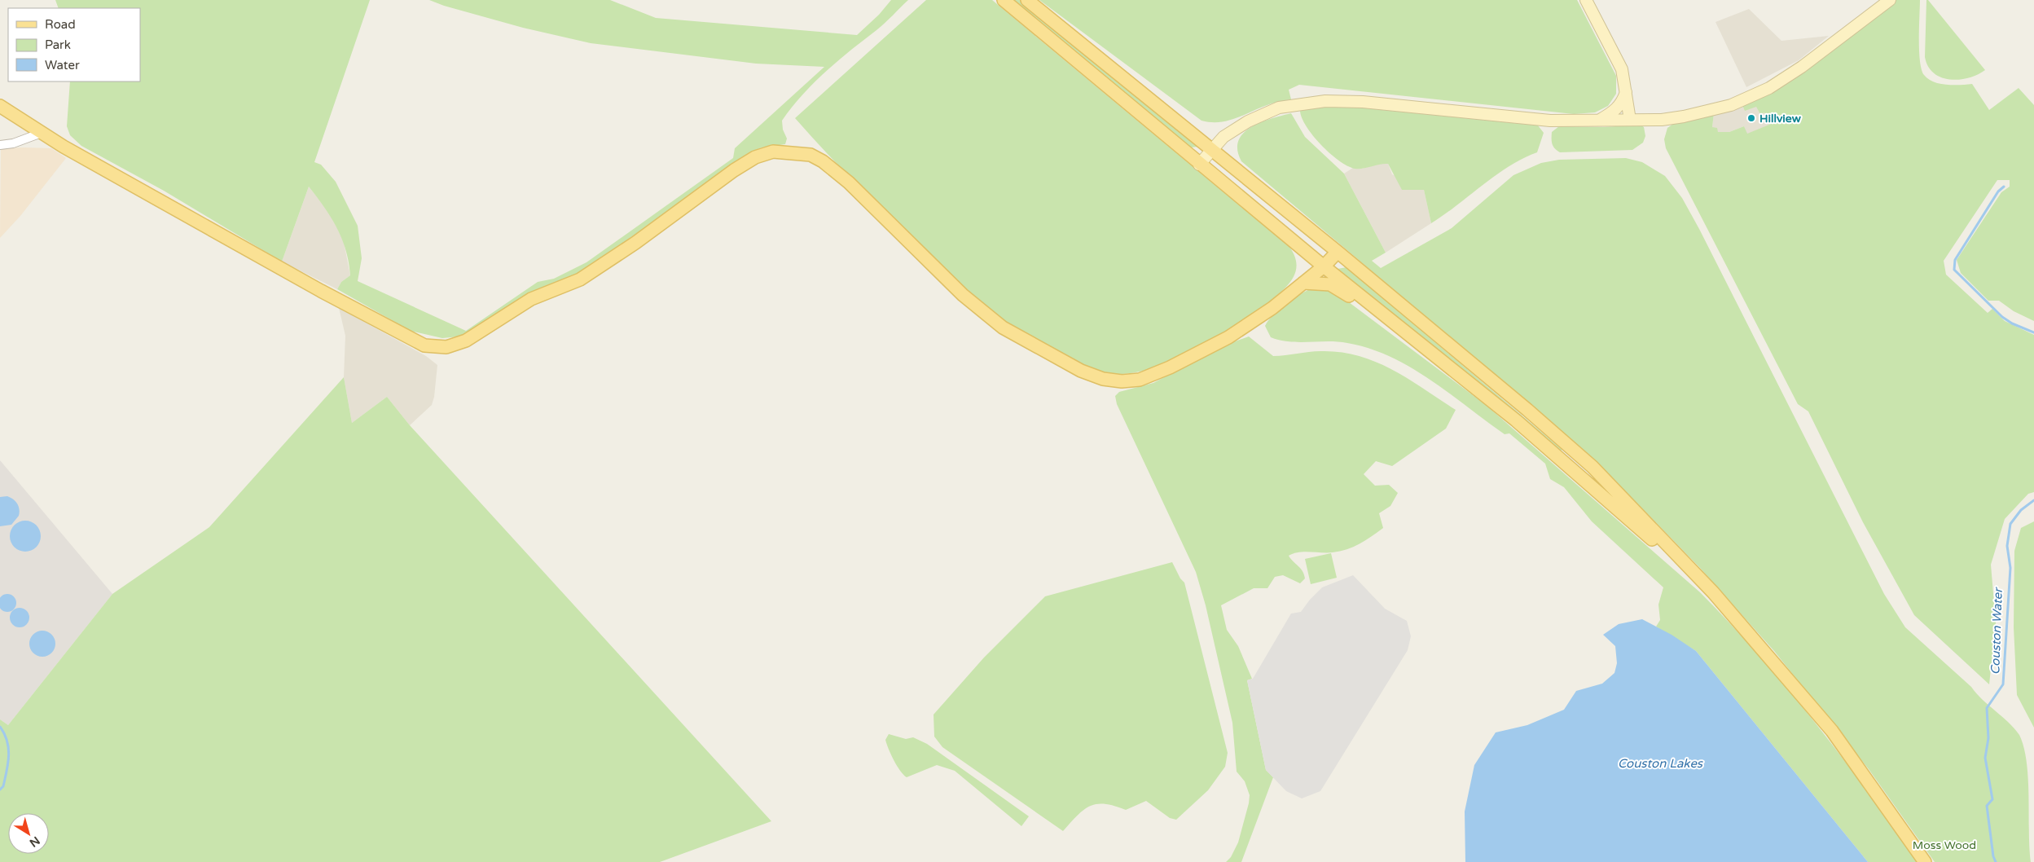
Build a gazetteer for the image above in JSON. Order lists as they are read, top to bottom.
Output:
{
  "water": ["Couston Water", "Couston Lakes"],
  "parks": ["Moss Wood"],
  "places": ["Hillview"],
  "legend": ["Road", "Park", "Water"],
  "north": "bottom right"
}
